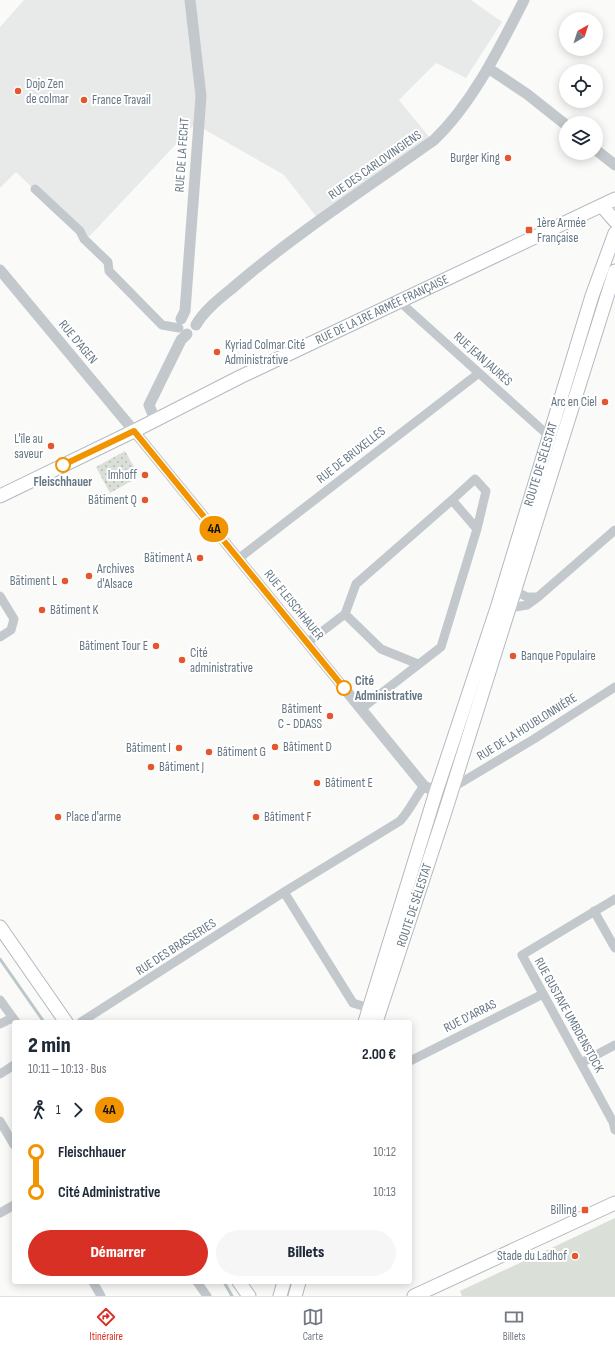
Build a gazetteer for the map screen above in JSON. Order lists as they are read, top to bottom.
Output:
{
  "streets": {
    "main road": ["RUE DE LA 1RE ARMÉE FRANÇAISE", "ROUTE DE SÉLESTAT"],
    "street": [
      "RUE DE LA FECHT",
      "RUE DES CARLOVINGIENS",
      "RUE D'AGEN",
      "RUE JEAN JAURÈS",
      "RUE DE BRUXELLES",
      "RUE FLEISCHHAUER",
      "RUE DE LA HOUBLONNIÈRE",
      "RUE DES BRASSERIES",
      "RUE GUSTAVE UMBDENSTOCK",
      "RUE D'ARRAS"
    ]
  },
  "crossings": [
    ["RUE DE LA FECHT", "RUE DES CARLOVINGIENS"],
    ["RUE DE LA FECHT", "RUE DE LA 1RE ARMÉE FRANÇAISE"],
    ["RUE DE LA 1RE ARMÉE FRANÇAISE", "RUE D'AGEN"],
    ["RUE DE LA 1RE ARMÉE FRANÇAISE", "RUE JEAN JAURÈS"],
    ["RUE DE LA 1RE ARMÉE FRANÇAISE", "RUE FLEISCHHAUER"],
    ["RUE D'AGEN", "RUE FLEISCHHAUER"],
    ["RUE JEAN JAURÈS", "RUE DE BRUXELLES"],
    ["RUE JEAN JAURÈS", "ROUTE DE SÉLESTAT"],
    ["RUE DE BRUXELLES", "RUE FLEISCHHAUER"],
    ["ROUTE DE SÉLESTAT", "RUE FLEISCHHAUER"],
    ["ROUTE DE SÉLESTAT", "RUE DE LA HOUBLONNIÈRE"],
    ["RUE FLEISCHHAUER", "RUE DES BRASSERIES"],
    ["RUE GUSTAVE UMBDENSTOCK", "RUE D'ARRAS"]
  ],
  "places": {
    "other": [
      "Dojo Zen de colmar",
      "France Travail",
      "Burger King",
      "Kyriad Colmar Cité Administrative",
      "Arc en Ciel",
      "L'île au saveur",
      "Fleischhauer",
      "Imhoff",
      "Bâtiment Q",
      "Bätiment A",
      "Archives d'Alsace",
      "Bätiment L",
      "Bâtiment K",
      "Bâtiment Tour E",
      "Banque Populaire",
      "Cité administrative",
      "Cité Administrative",
      "Bâtiment C - DDASS",
      "Bâtiment D",
      "Bâtiment I",
      "Bâtiment G",
      "Bâtiment J",
      "Bâtiment E",
      "Place d'arme",
      "Bâtiment F",
      "Stade du Ladhof"
    ],
    "transit": ["1ère Armée Française", "Billing"]
  },
  "lines": ["bus line 4A"],
  "north": "top right",
  "page": {
    "on_map": "4A",
    "heading": ["2 min", "10:11 – 10:13 · Bus", "2.00 €"],
    "legs": ["1", "4A"],
    "list": [
      {
        "name": "Fleischhauer",
        "value": "10:12"
      },
      {
        "name": "Cité Administrative",
        "value": "10:13"
      }
    ],
    "buttons": ["Démarrer", "Billets"],
    "tabs": ["Itinéraire", "Carte", "Billets"]
  }
}
